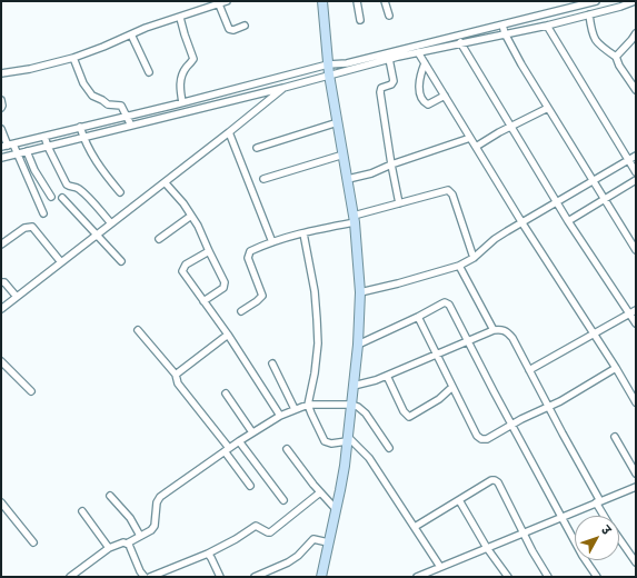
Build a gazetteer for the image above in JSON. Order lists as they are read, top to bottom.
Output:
{
  "north": "top right"
}
